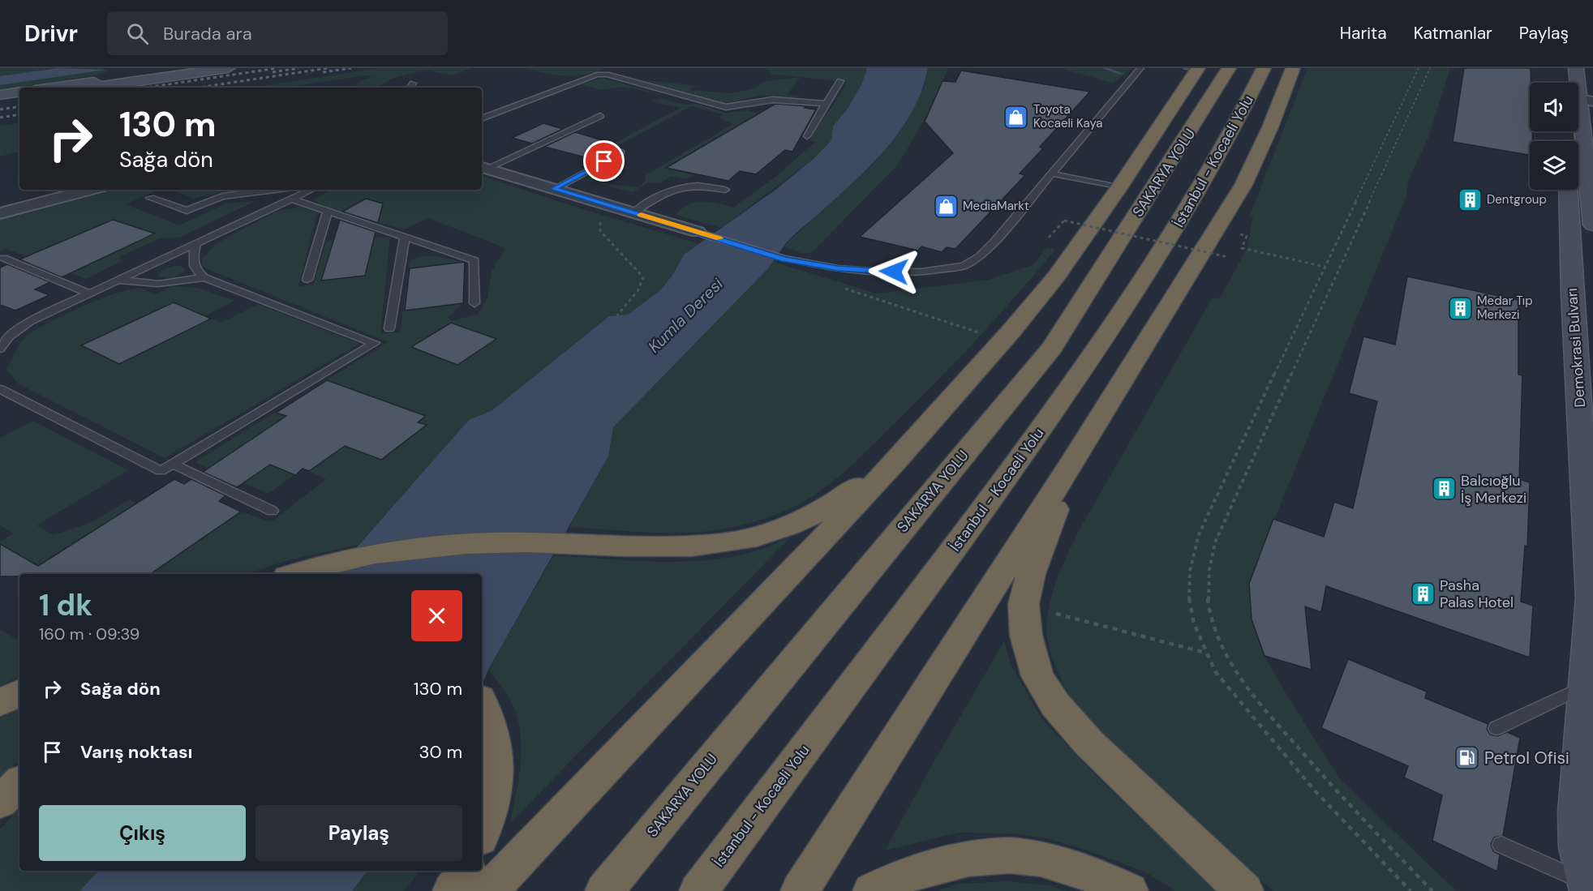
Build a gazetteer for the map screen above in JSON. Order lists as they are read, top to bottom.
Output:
{
  "streets": {
    "highway": ["İstanbul - Kocaeli Yolu", "SAKARYA YOLU"],
    "main road": ["Demokrasi Bulvarı"]
  },
  "water": ["Kumla Deresi"],
  "places": {
    "shop": ["Toyota Kocaeli Kaya", "MediaMarkt"],
    "building": [
      "Dentgroup",
      "Medar Tıp Merkezi",
      "Balcıoğlu İş Merkezi",
      "Pasha Palas Hotel"
    ],
    "fuel station": ["Petrol Ofisi"]
  },
  "page": {
    "header": "Drivr",
    "search": "Burada ara",
    "nav": ["Harita", "Katmanlar", "Paylaş"],
    "turn": ["130 m", "Sağa dön"],
    "heading": ["1 dk", "160 m · 09:39"],
    "list": [
      {
        "name": "Sağa dön",
        "value": "130 m"
      },
      {
        "name": "Varış noktası",
        "value": "30 m"
      }
    ],
    "buttons": ["Çıkış", "Paylaş"]
  }
}
